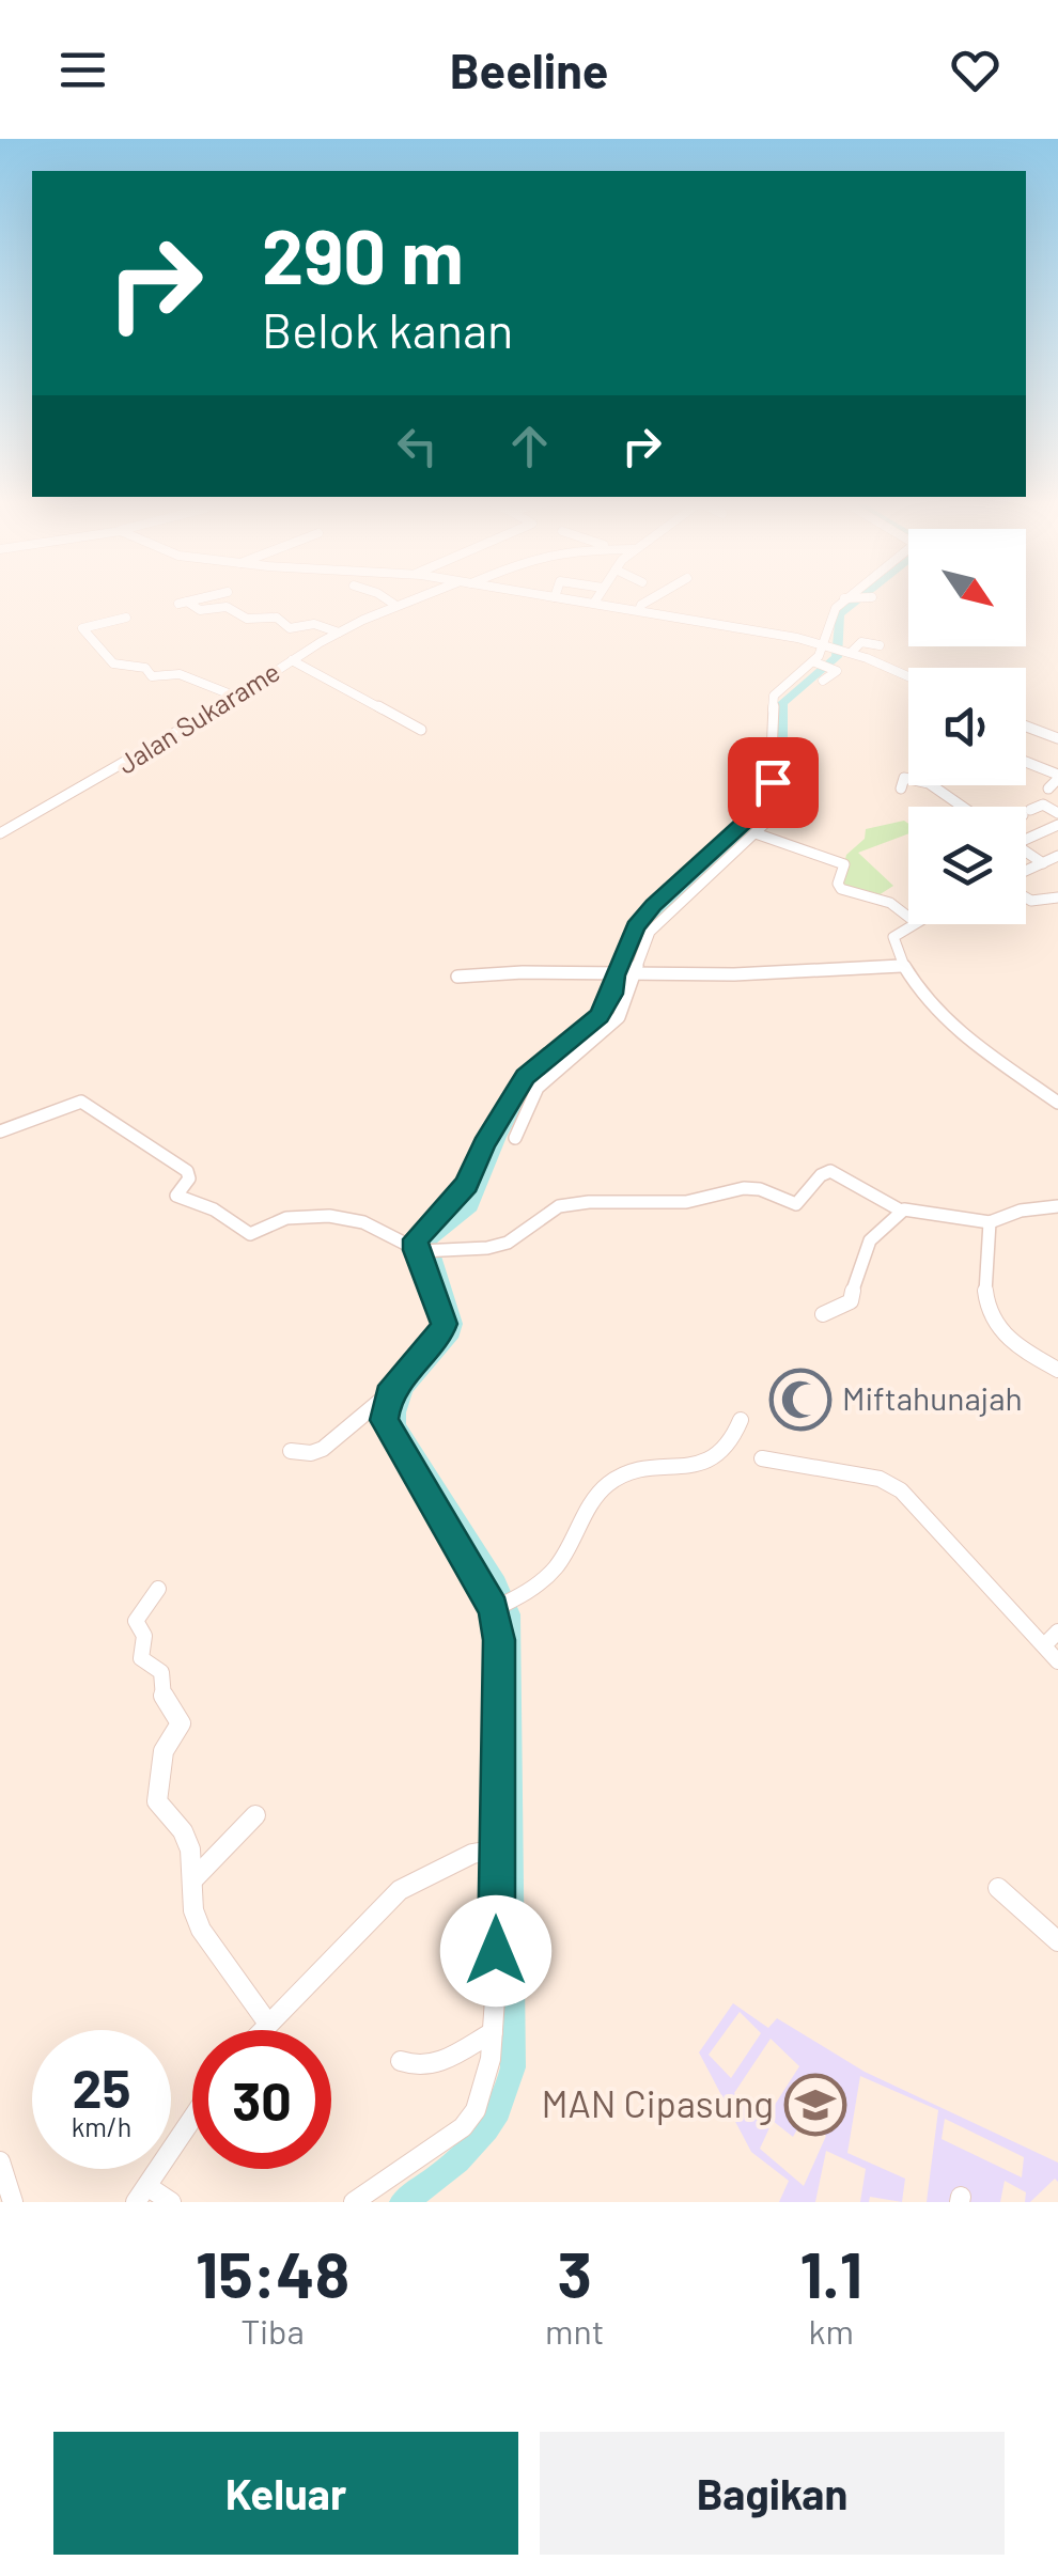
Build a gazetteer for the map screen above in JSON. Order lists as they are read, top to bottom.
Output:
{
  "streets": {
    "street": ["Jalan Sukarame"]
  },
  "places": {
    "mosque": ["Miftahunajah"],
    "school or university": ["MAN Cipasung"]
  },
  "north": "bottom right",
  "page": {
    "header": "Beeline",
    "turn": ["290 m", "Belok kanan"],
    "speed": "25 km/h",
    "limit": "30",
    "eta": [
      "15:48",
      "Tiba",
      "3",
      "mnt",
      "1.1",
      "km"
    ],
    "buttons": ["Keluar", "Bagikan"]
  }
}
